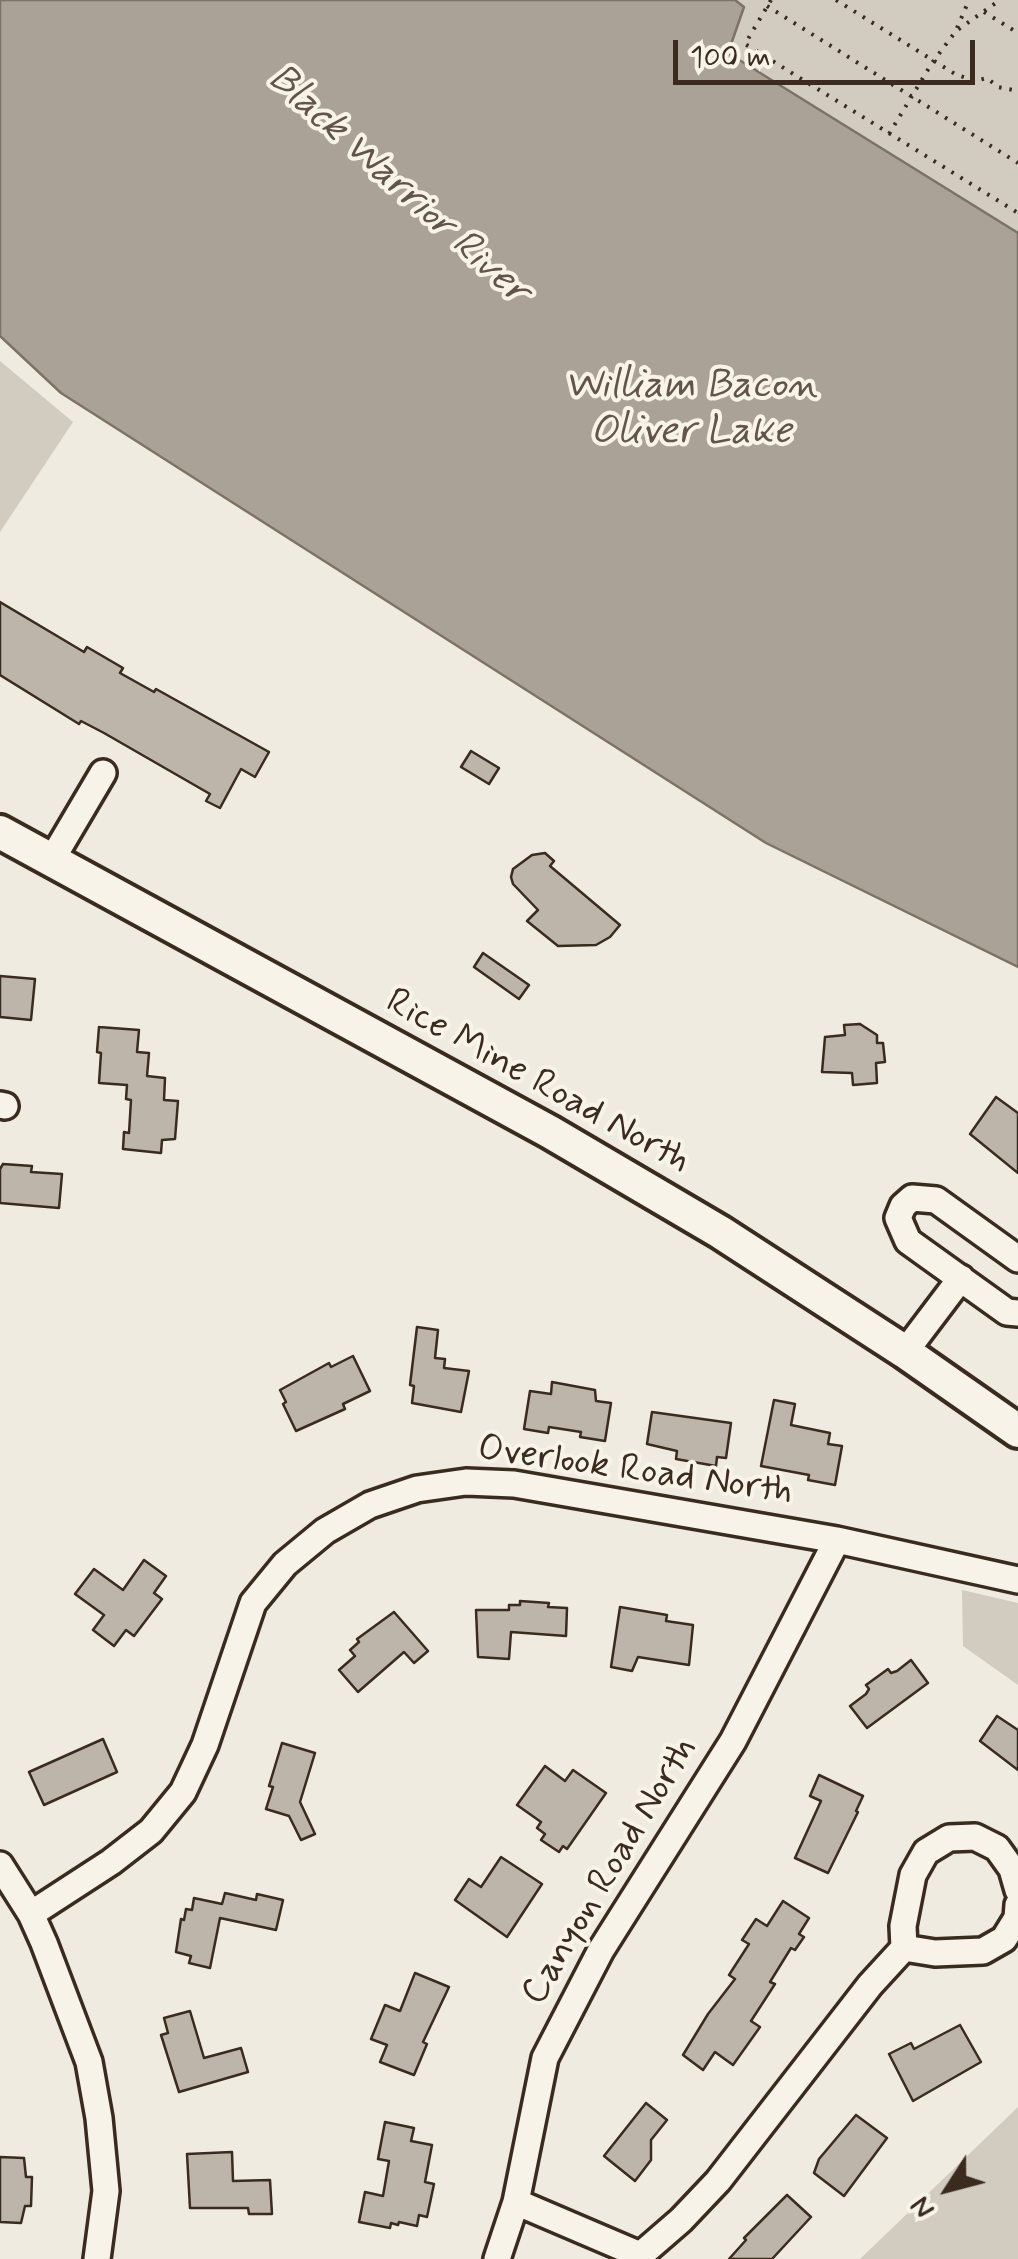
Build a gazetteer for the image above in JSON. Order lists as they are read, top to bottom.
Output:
{
  "streets": {
    "main road": ["Rice Mine Road North"],
    "street": ["Overlook Road North", "Canyon Road North"]
  },
  "crossings": [
    ["Overlook Road North", "Canyon Road North"]
  ],
  "water": ["Black Warrior River", "William Bacon Oliver Lake"],
  "scale_bar": "100 m",
  "north": "bottom left"
}
